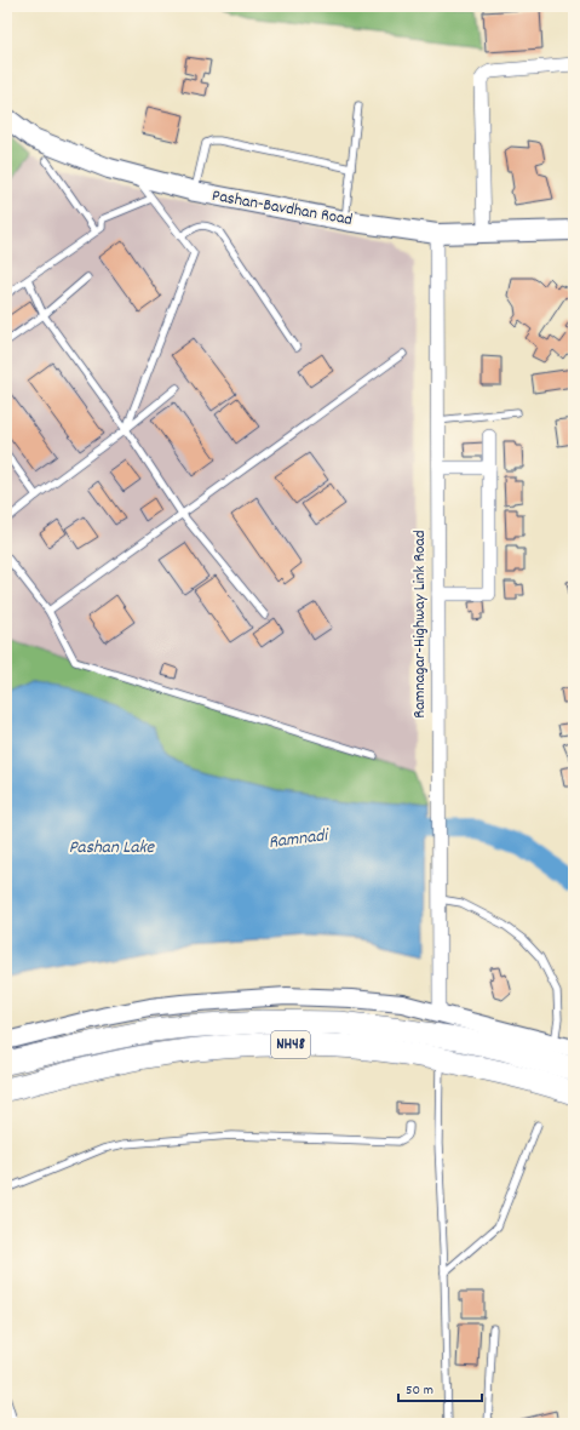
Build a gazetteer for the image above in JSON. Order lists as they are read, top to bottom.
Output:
{
  "streets": {
    "highway": ["NH48"],
    "main road": ["Pashan-Bavdhan Road"],
    "street": ["Ramnagar-Highway Link Road"]
  },
  "crossings": [
    ["Pashan-Bavdhan Road", "Ramnagar-Highway Link Road"]
  ],
  "water": ["Ramnadi", "Pashan Lake"],
  "scale_bar": "50 m"
}
